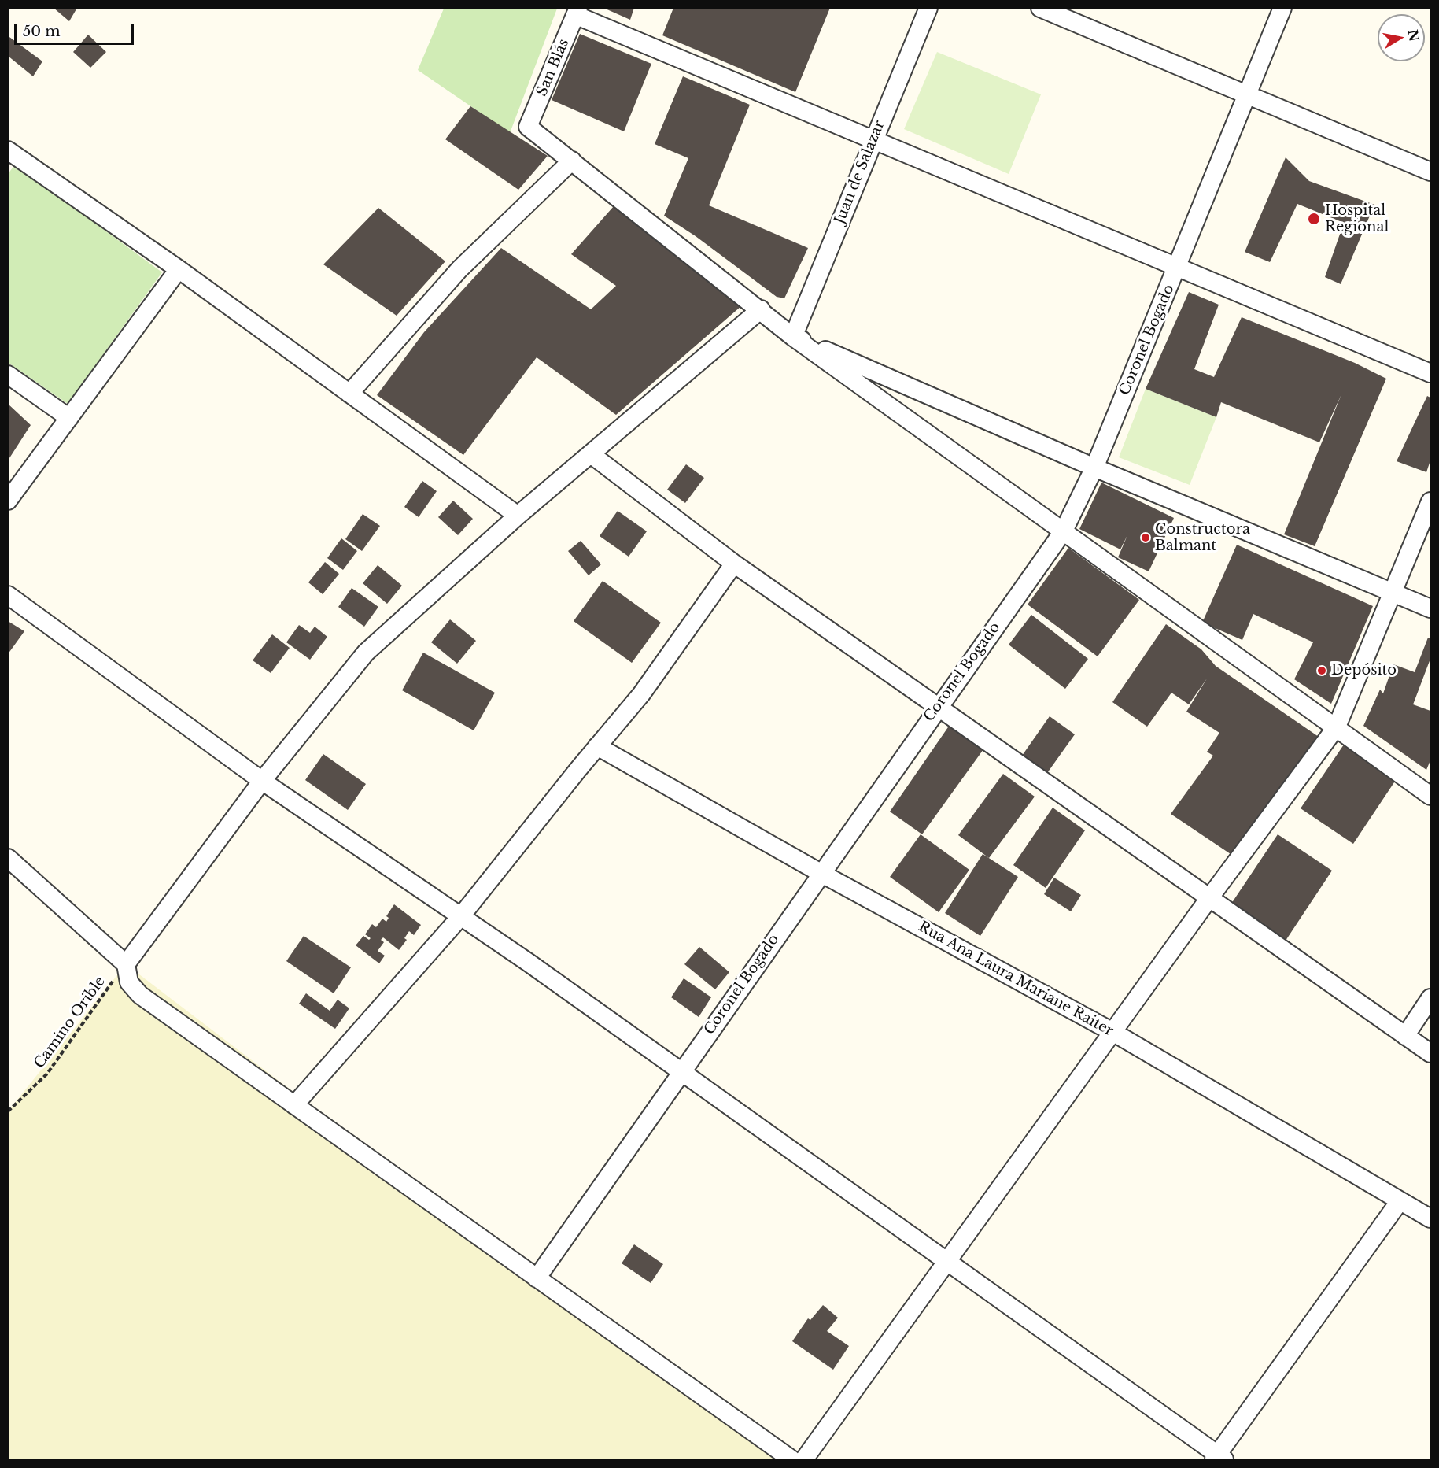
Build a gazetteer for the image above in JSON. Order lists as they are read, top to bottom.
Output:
{
  "streets": {
    "street": [
      "San Blás",
      "Juan de Salazar",
      "Coronel Bogado",
      "Rua Ana Laura Mariane Raiter"
    ],
    "path": ["Camino Orible"]
  },
  "crossings": [
    ["Coronel Bogado", "Rua Ana Laura Mariane Raiter"]
  ],
  "places": ["Hospital Regional", "Constructora Balmant", "Depósito"],
  "scale_bar": "50 m",
  "north": "right"
}
